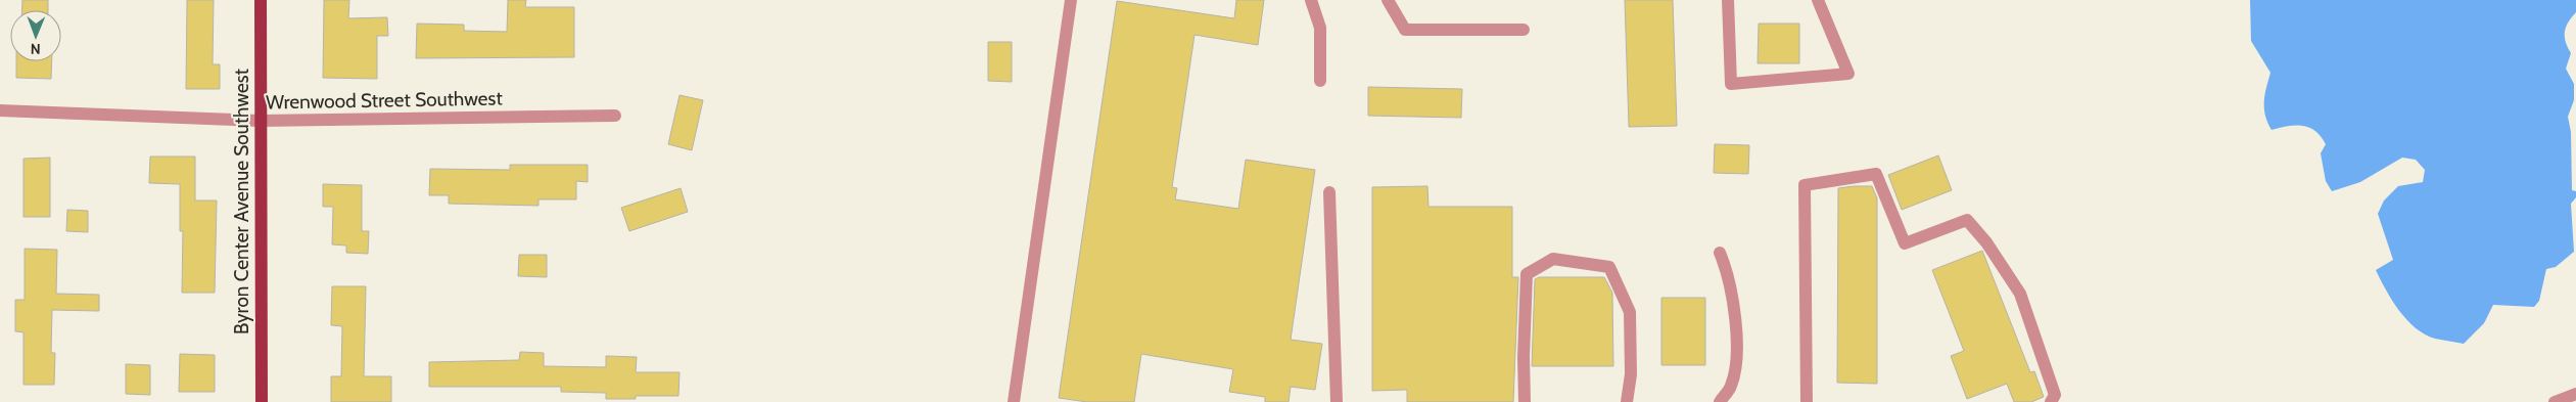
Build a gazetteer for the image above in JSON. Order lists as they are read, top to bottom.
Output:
{
  "streets": {
    "main road": ["Byron Center Avenue Southwest"],
    "street": ["Wrenwood Street Southwest"]
  },
  "crossings": [
    ["Wrenwood Street Southwest", "Byron Center Avenue Southwest"]
  ],
  "north": "bottom"
}
